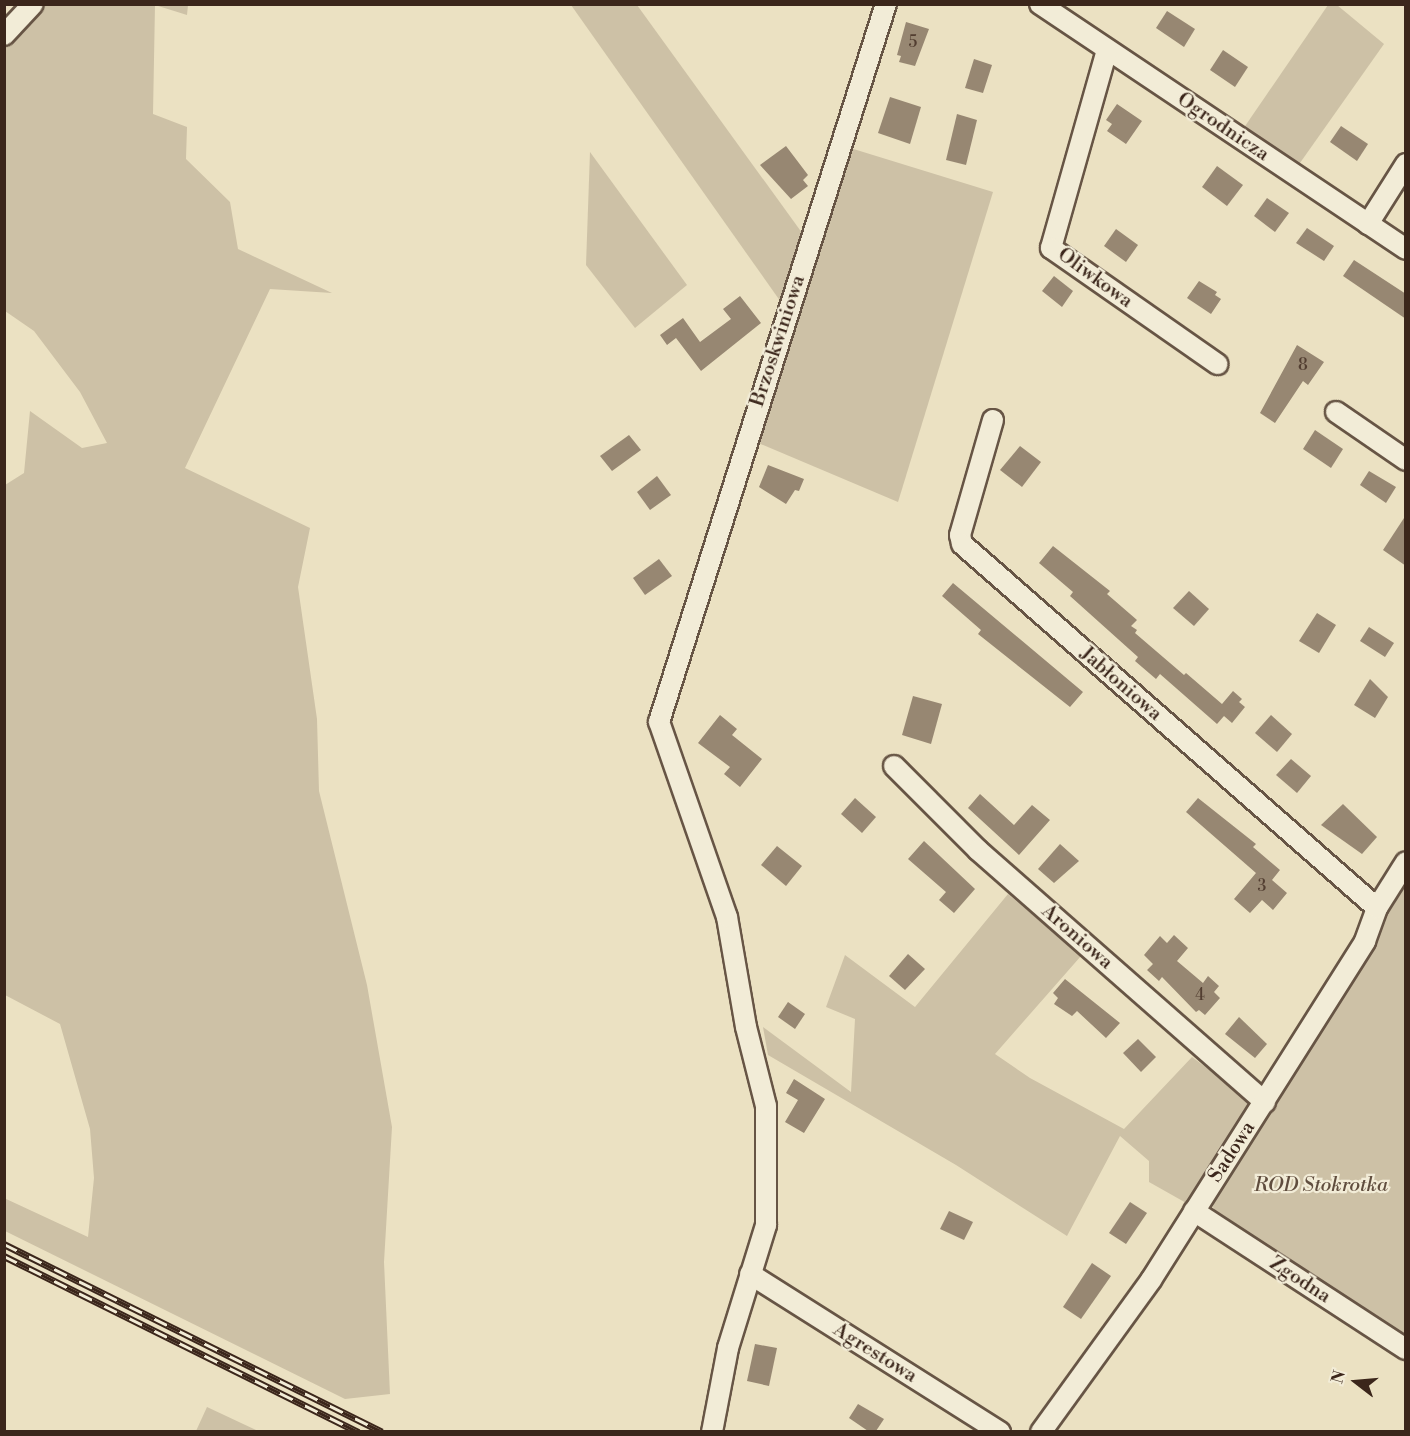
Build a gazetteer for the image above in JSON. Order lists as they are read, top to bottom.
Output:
{
  "streets": {
    "street": [
      "Ogrodnicza",
      "Oliwkowa",
      "Brzoskwiniowa",
      "Jabłoniowa",
      "Aroniowa",
      "Sadowa",
      "Zgodna",
      "Agrestowa"
    ]
  },
  "crossings": [
    ["Ogrodnicza", "Oliwkowa"],
    ["Brzoskwiniowa", "Agrestowa"],
    ["Jabłoniowa", "Sadowa"],
    ["Aroniowa", "Sadowa"],
    ["Sadowa", "Zgodna"]
  ],
  "parks": ["ROD Stokrotka"],
  "house_numbers": [
    "5",
    "8",
    "3",
    "4"
  ],
  "north": "left"
}
